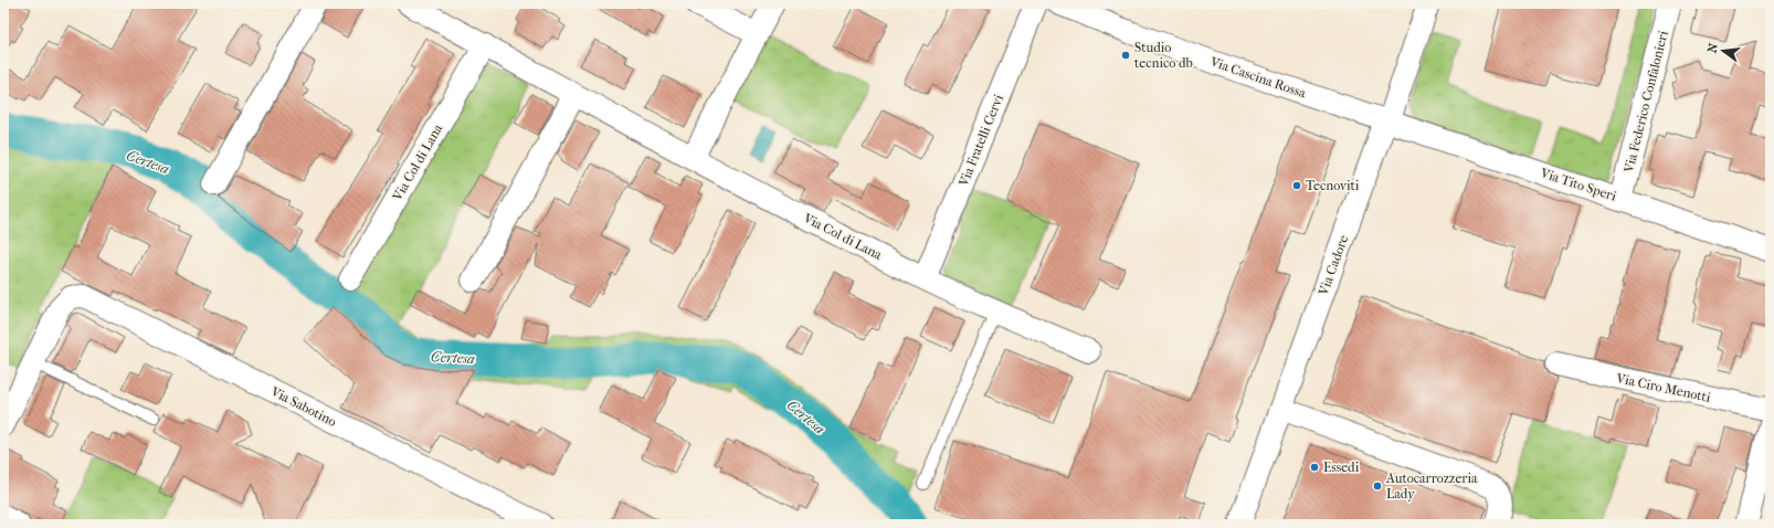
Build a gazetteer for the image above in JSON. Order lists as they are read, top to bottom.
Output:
{
  "streets": {
    "street": [
      "Via Cascina Rossa",
      "Via Federico Confalonieri",
      "Via Fratelli Cervi",
      "Via Col di Lana",
      "Via Tito Speri",
      "Via Cadore",
      "Via Ciro Menotti",
      "Via Sabotino"
    ]
  },
  "crossings": [
    ["Via Cascina Rossa", "Via Tito Speri"],
    ["Via Cascina Rossa", "Via Cadore"],
    ["Via Federico Confalonieri", "Via Tito Speri"],
    ["Via Fratelli Cervi", "Via Col di Lana"],
    ["Via Tito Speri", "Via Cadore"]
  ],
  "water": ["Certesa"],
  "places": [
    "Studio tecnico db",
    "Tecnoviti",
    "Essedi",
    "Autocarrozzeria Lady"
  ],
  "north": "left"
}
